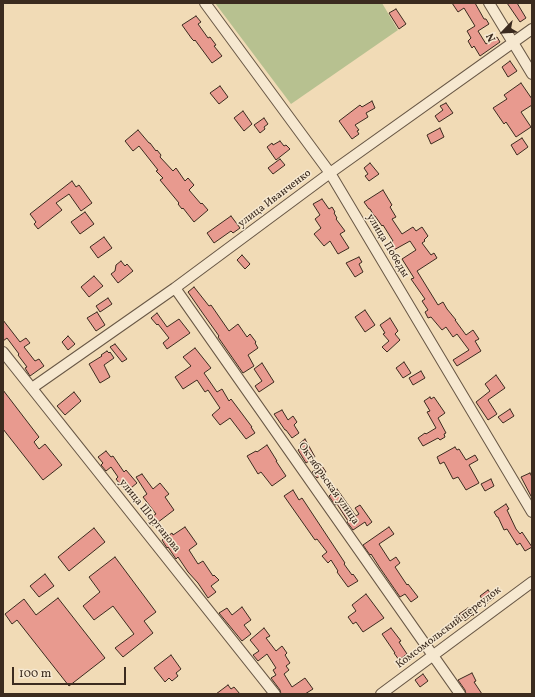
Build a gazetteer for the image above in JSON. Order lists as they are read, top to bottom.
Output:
{
  "streets": {
    "street": [
      "улица Иванченко",
      "улица Победы",
      "Октябрьская улица",
      "улица Шортанова",
      "Комсомольский переулок"
    ]
  },
  "crossings": [
    ["улица Иванченко", "улица Победы"],
    ["улица Иванченко", "Октябрьская улица"],
    ["улица Иванченко", "улица Шортанова"],
    ["Октябрьская улица", "Комсомольский переулок"]
  ],
  "scale_bar": "100 m",
  "north": "bottom left"
}
